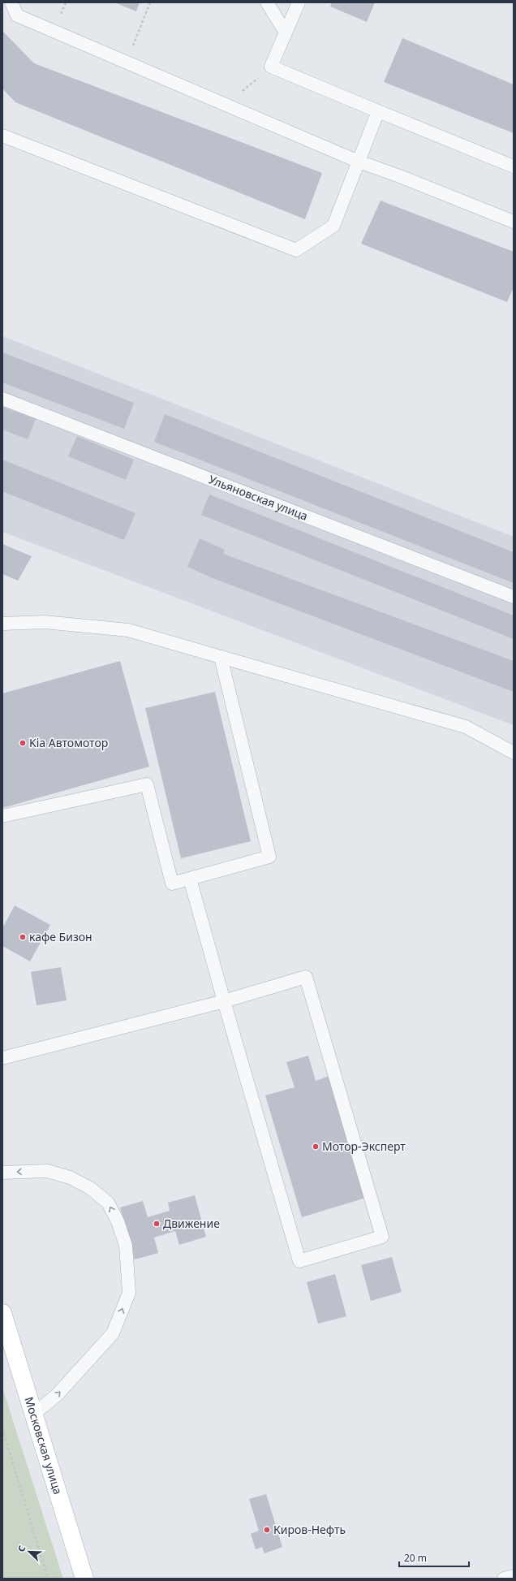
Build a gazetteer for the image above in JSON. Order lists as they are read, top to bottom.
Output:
{
  "streets": {
    "main road": ["Московская улица"],
    "lane": ["Ульяновская улица"]
  },
  "places": [
    "Kia Автомотор",
    "кафе Бизон",
    "Мотор-Эксперт",
    "Движение",
    "Киров-Нефть"
  ],
  "scale_bar": "20 m",
  "north": "top left"
}
